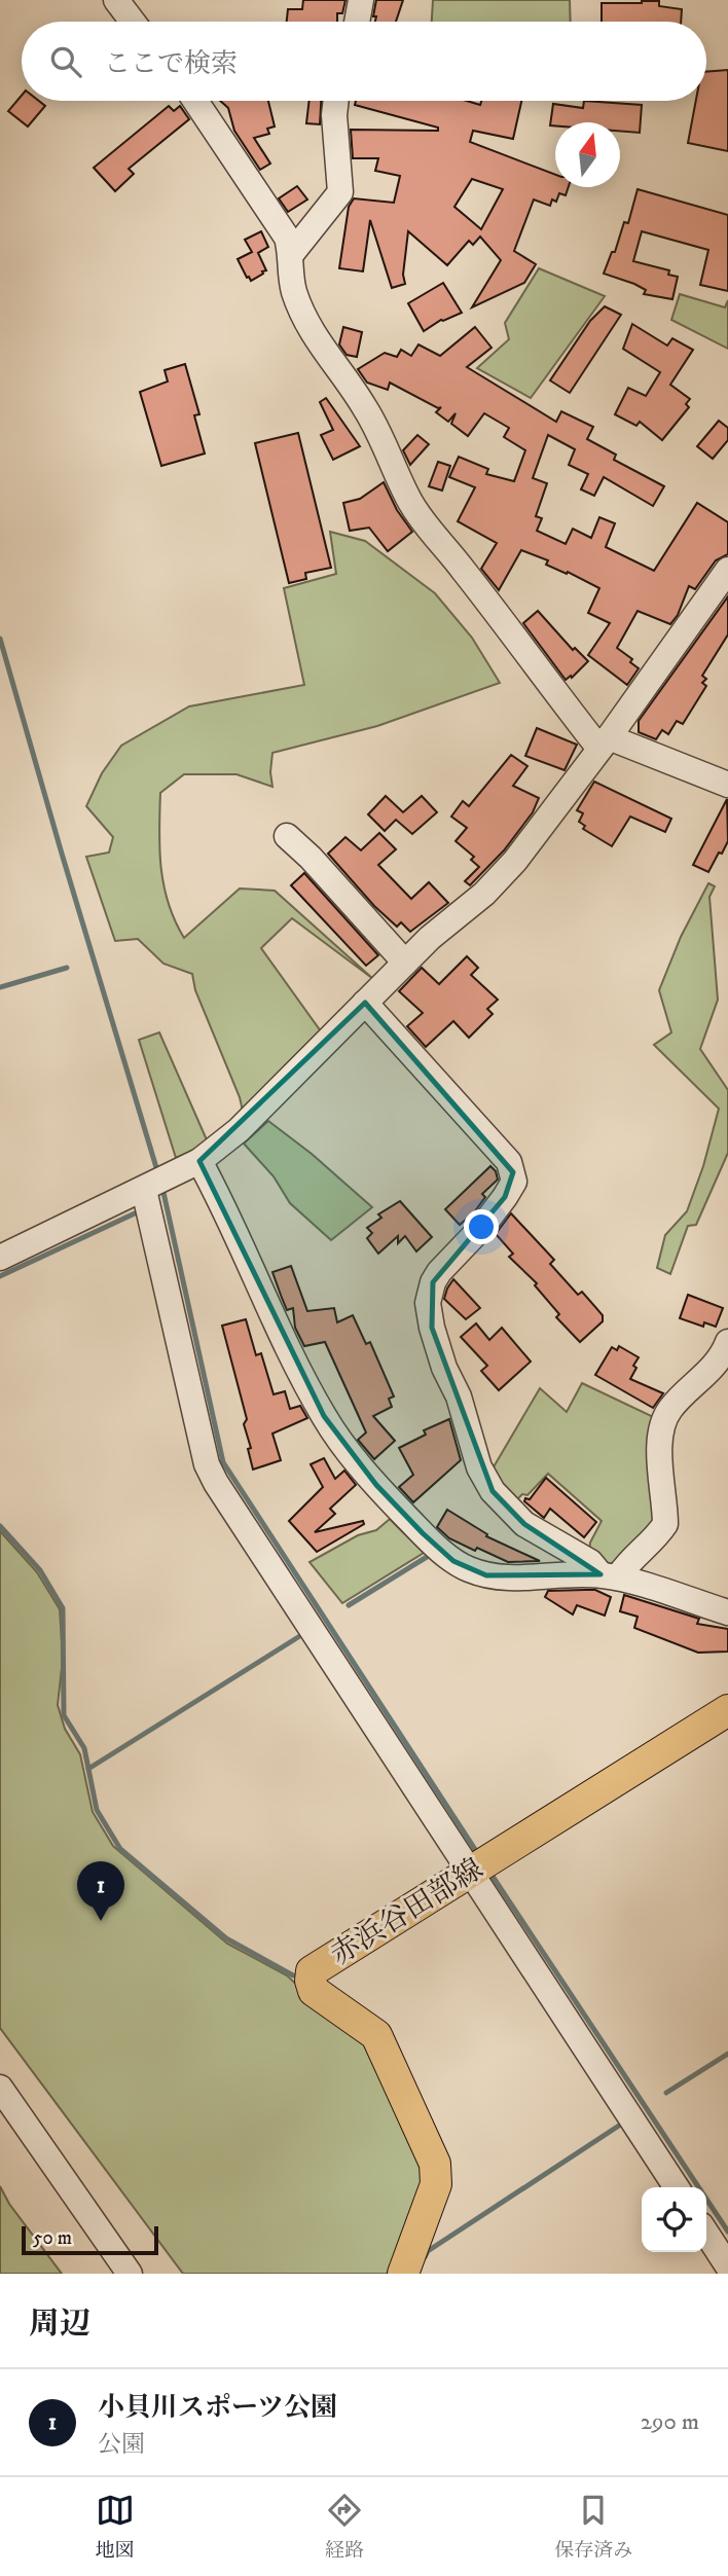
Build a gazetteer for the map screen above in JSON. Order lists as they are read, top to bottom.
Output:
{
  "streets": {
    "main road": ["赤浜谷田部線"]
  },
  "scale_bar": "50 m",
  "north": "top",
  "page": {
    "search": "ここで検索",
    "pins": "1",
    "scale": "50 m",
    "heading": "周辺",
    "list": [
      {
        "mark": "1",
        "name": "小貝川スポーツ公園",
        "note": "公園",
        "value": "290 m"
      }
    ],
    "nav": ["地図", "経路", "保存済み"]
  }
}
